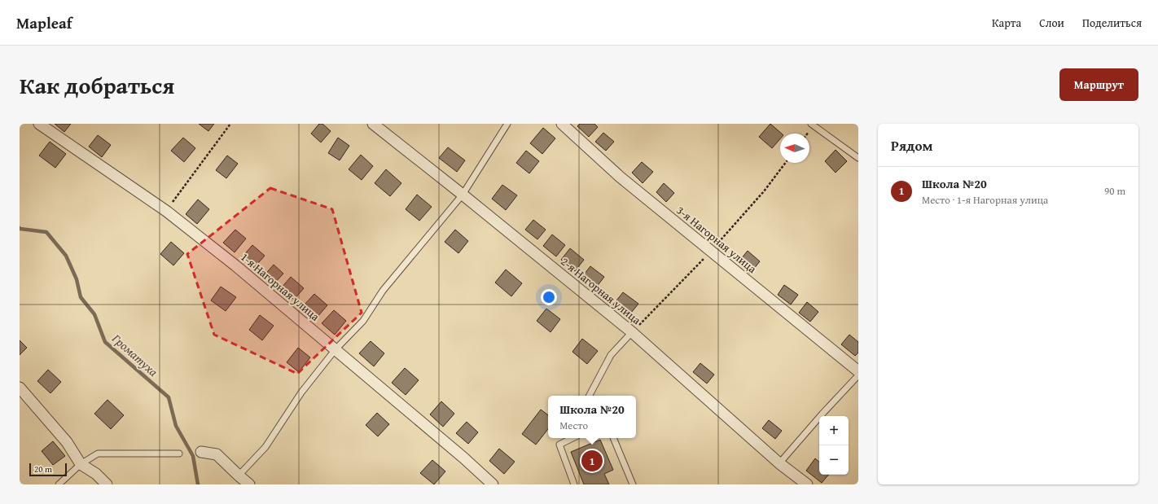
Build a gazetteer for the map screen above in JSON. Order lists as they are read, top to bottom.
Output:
{
  "streets": {
    "street": ["3-я Нагорная улица", "1-я Нагорная улица", "2-я Нагорная улица"]
  },
  "water": ["Громатуха"],
  "scale_bar": "20 m",
  "north": "left",
  "page": {
    "header": "Mapleaf",
    "nav": ["Карта", "Слои", "Поделиться"],
    "title": "Как добраться",
    "buttons": "Маршрут",
    "heading": "Рядом",
    "list": [
      {
        "mark": "1",
        "name": "Школа №20",
        "note": "Место · 1-я Нагорная улица",
        "value": "90 m"
      }
    ],
    "popup": ["Школа №20", "Место"],
    "map_buttons": ["+", "−"],
    "pins": "1",
    "scale": "20 m"
  }
}
